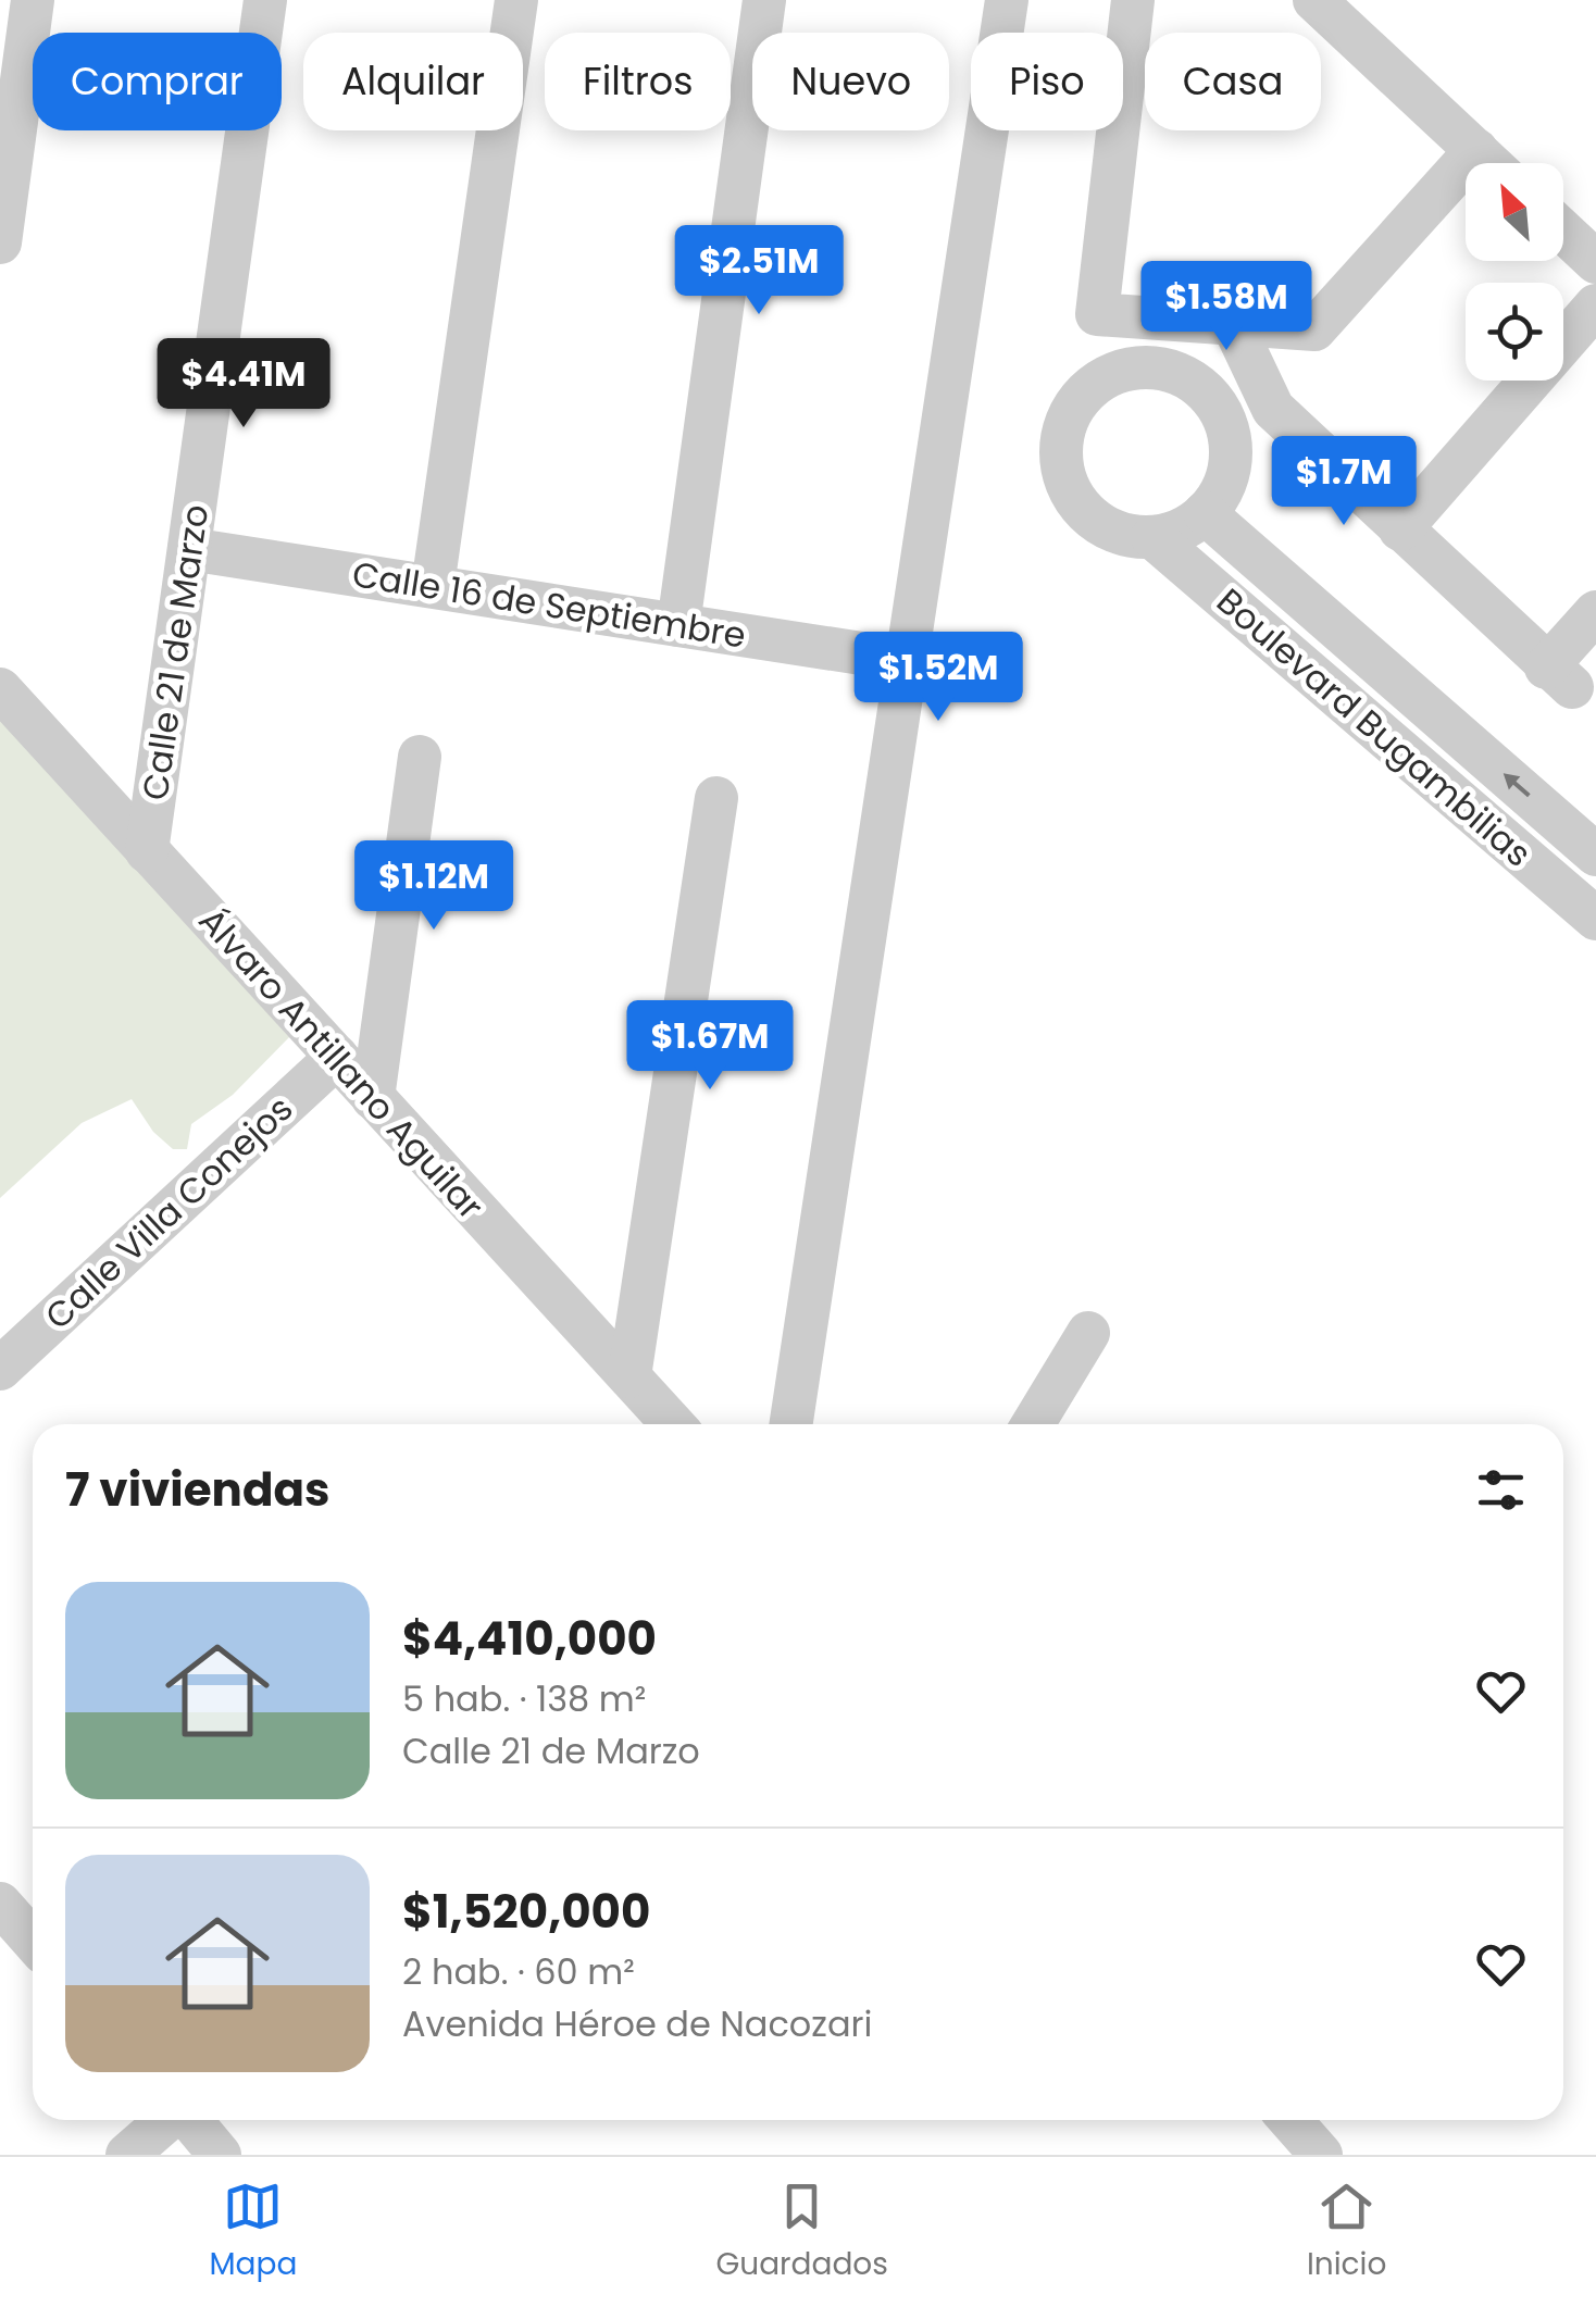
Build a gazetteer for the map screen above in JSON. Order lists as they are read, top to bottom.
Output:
{
  "streets": {
    "street": [
      "Calle 16 de Septiembre",
      "Calle 21 de Marzo",
      "Boulevard Bugambilias",
      "Álvaro Antillano Aguilar",
      "Calle Villa Conejos"
    ]
  },
  "crossings": [
    ["Calle 16 de Septiembre", "Calle 21 de Marzo"],
    ["Calle 21 de Marzo", "Álvaro Antillano Aguilar"],
    ["Álvaro Antillano Aguilar", "Calle Villa Conejos"]
  ],
  "north": "top left",
  "page": {
    "chip": [
      "Comprar",
      "Alquilar",
      "Filtros",
      "Nuevo",
      "Piso",
      "Casa"
    ],
    "price": [
      "$2.51M",
      "$1.58M",
      "$4.41M",
      "$1.7M",
      "$1.52M",
      "$1.12M",
      "$1.67M"
    ],
    "heading": "7 viviendas",
    "list": [
      {
        "name": "$4,410,000",
        "note": "5 hab. · 138 m² · Calle 21 de Marzo"
      },
      {
        "name": "$1,520,000",
        "note": "2 hab. · 60 m² · Avenida Héroe de Nacozari"
      }
    ],
    "tabs": ["Mapa", "Guardados", "Inicio"]
  }
}
